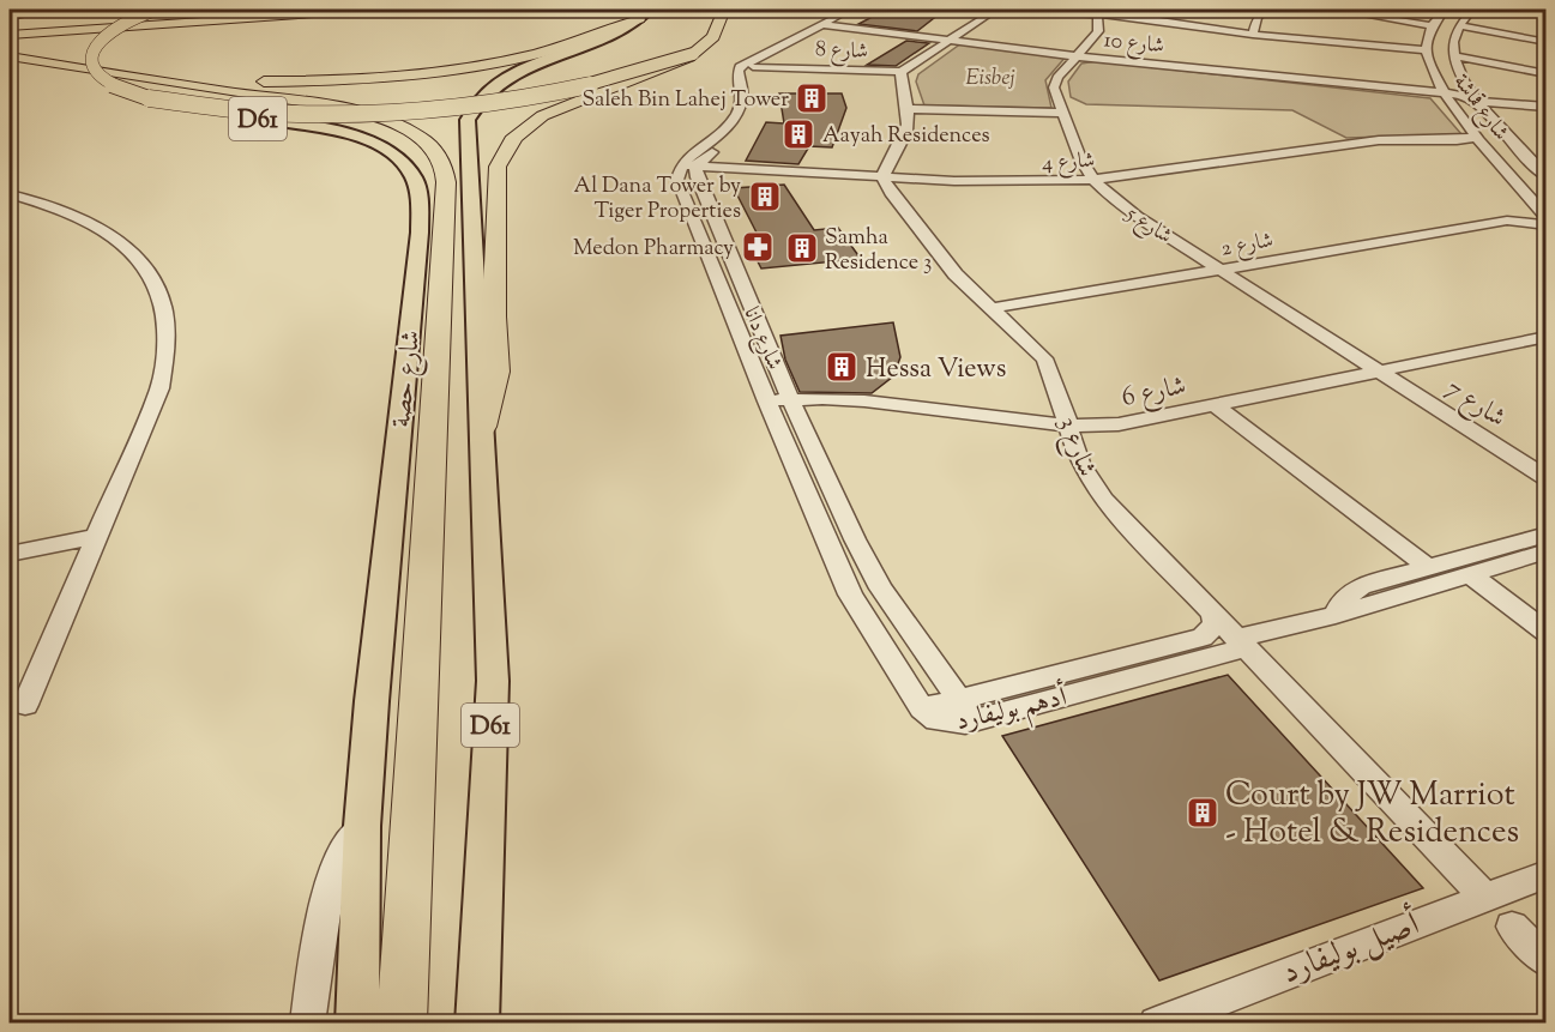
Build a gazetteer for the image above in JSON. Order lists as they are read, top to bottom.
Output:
{
  "streets": {
    "main road": ["D61", "شارع حصة"],
    "street": [
      "شارع 10",
      "شارع 8",
      "شارع قماشة",
      "شارع 4",
      "شارع 5",
      "شارع 2",
      "شارع دانا",
      "شارع 6",
      "شارع 7",
      "شارع 3",
      "أدهم بوليفارد",
      "أصيل بوليفارد"
    ]
  },
  "crossings": [
    ["شارع 10", "شارع قماشة"],
    ["شارع 10", "شارع 5"],
    ["شارع قماشة", "شارع 4"],
    ["شارع 4", "شارع 5"],
    ["شارع 4", "شارع دانا"],
    ["شارع 4", "شارع 3"],
    ["شارع 5", "شارع 2"],
    ["شارع 5", "شارع 6"],
    ["شارع 5", "شارع 7"],
    ["شارع 2", "شارع 3"],
    ["شارع دانا", "شارع 6"],
    ["شارع دانا", "أدهم بوليفارد"],
    ["شارع 6", "شارع 7"],
    ["شارع 6", "شارع 3"],
    ["شارع 3", "أدهم بوليفارد"],
    ["شارع 3", "أصيل بوليفارد"]
  ],
  "parks": ["Eisbej"],
  "places": {
    "building": [
      "Saleh Bin Lahej Tower",
      "Aayah Residences",
      "Al Dana Tower by Tiger Properties",
      "Samha Residence 3",
      "Hessa Views",
      "Court by JW Marriot - Hotel & Residences"
    ],
    "pharmacy": ["Medon Pharmacy"]
  }
}
